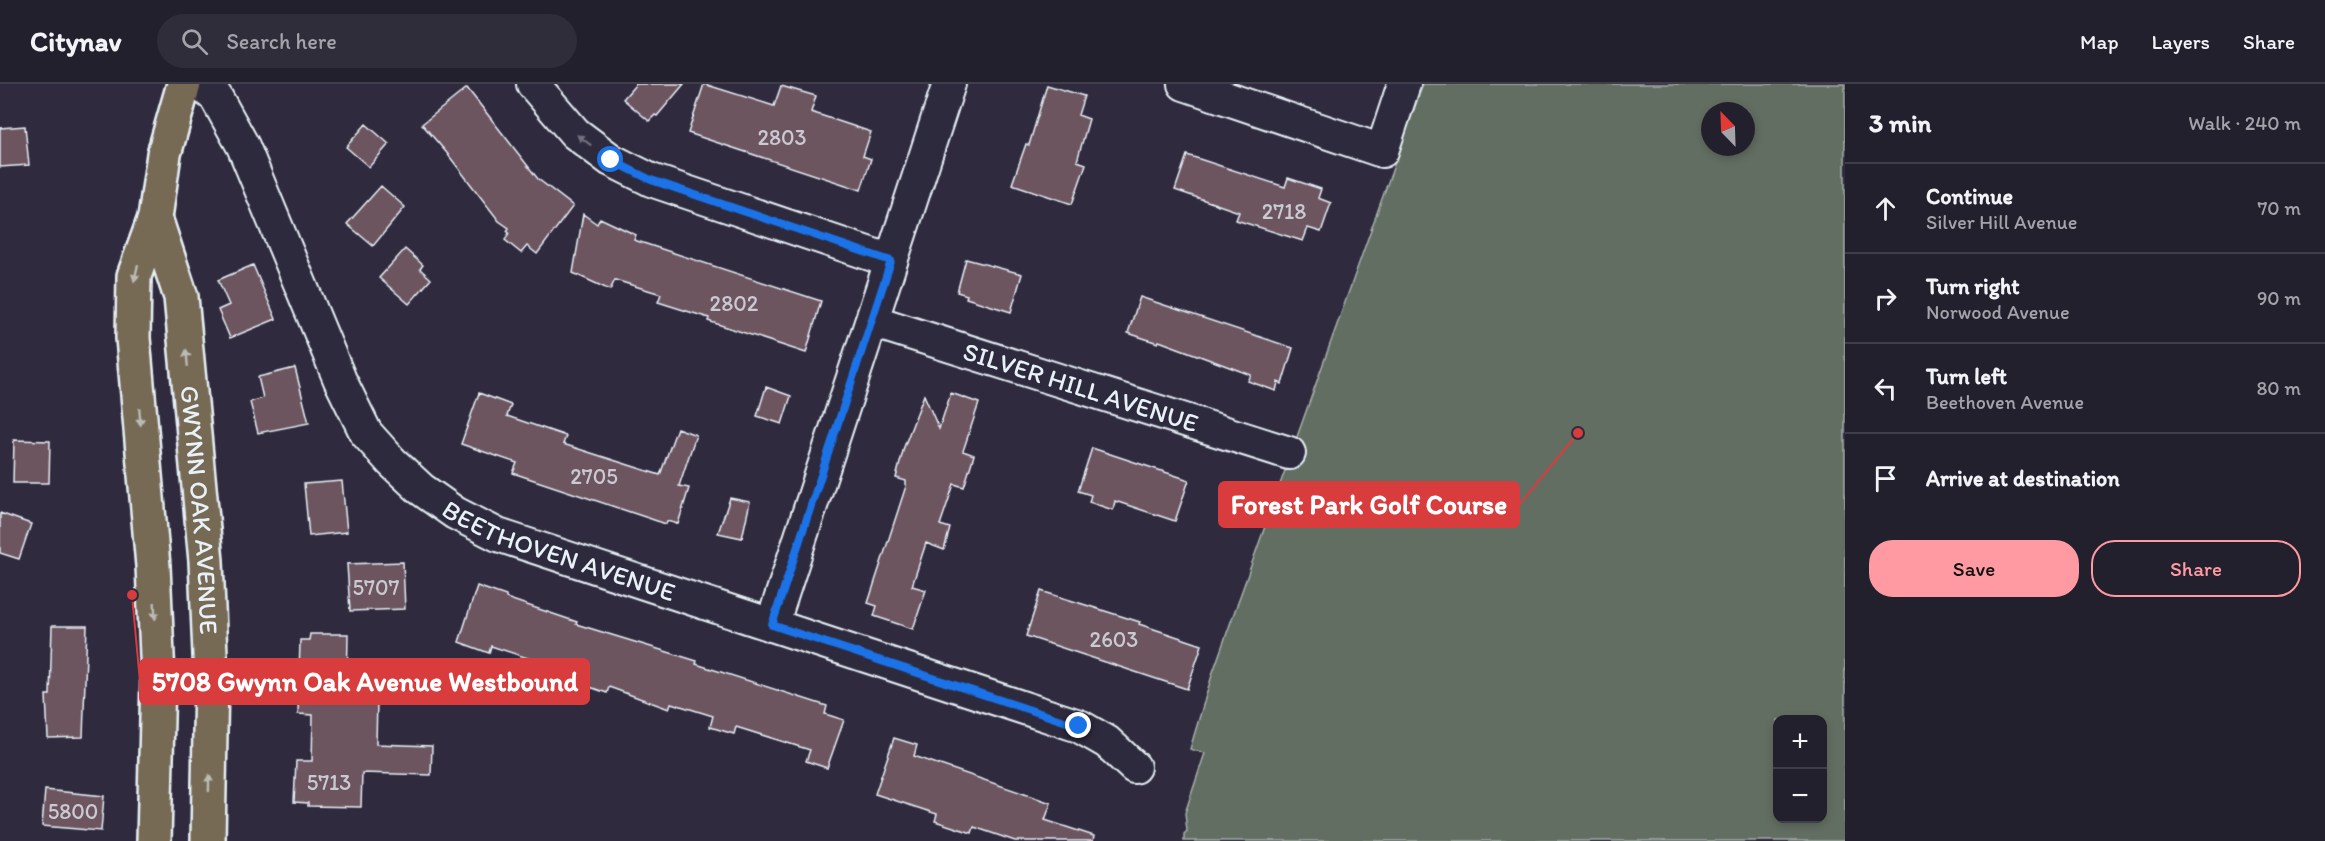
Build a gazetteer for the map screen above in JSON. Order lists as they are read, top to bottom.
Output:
{
  "streets": {
    "main road": ["GWYNN OAK AVENUE"],
    "street": ["SILVER HILL AVENUE", "BEETHOVEN AVENUE"]
  },
  "places": ["Forest Park Golf Course", "5708 Gwynn Oak Avenue Westbound"],
  "house_numbers": [
    "2803",
    "2718",
    "2802",
    "2705",
    "5707",
    "2603",
    "5713",
    "5800"
  ],
  "north": "top left",
  "page": {
    "header": "Citynav",
    "search": "Search here",
    "nav": ["Map", "Layers", "Share"],
    "heading": ["3 min", "Walk · 240 m"],
    "list": [
      ["Continue", "Silver Hill Avenue", "70 m"],
      ["Turn right", "Norwood Avenue", "90 m"],
      ["Turn left", "Beethoven Avenue", "80 m"],
      "Arrive at destination"
    ],
    "buttons": ["Save", "Share"],
    "map_buttons": ["+", "−"]
  }
}
